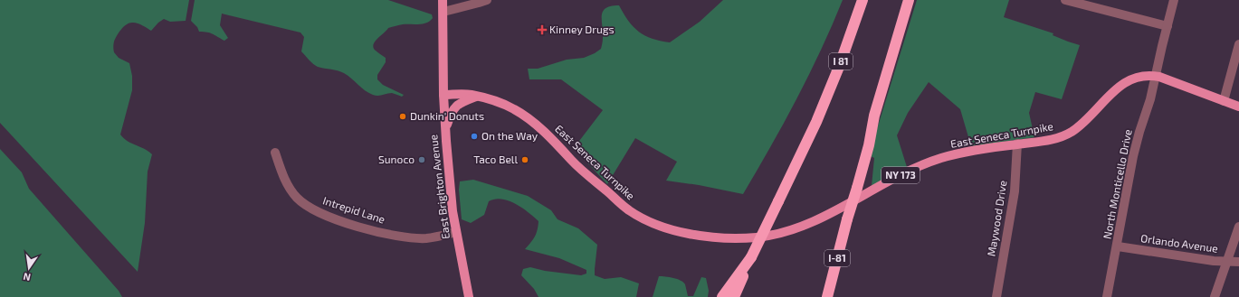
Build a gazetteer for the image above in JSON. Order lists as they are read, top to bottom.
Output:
{
  "streets": {
    "highway": ["I 81", "I-81"],
    "main road": ["East Seneca Turnpike", "NY 173", "East Brighton Avenue"],
    "street": [
      "North Monticello Drive",
      "Intrepid Lane",
      "Maywood Drive",
      "Orlando Avenue"
    ]
  },
  "crossings": [
    ["East Seneca Turnpike", "North Monticello Drive"],
    ["East Seneca Turnpike", "East Brighton Avenue"],
    ["East Seneca Turnpike", "Maywood Drive"],
    ["North Monticello Drive", "Orlando Avenue"],
    ["East Brighton Avenue", "Intrepid Lane"]
  ],
  "places": {
    "health": ["Kinney Drugs"],
    "other": [
      "Dunkin' Donuts",
      "On the Way",
      "Sunoco",
      "Taco Bell"
    ]
  },
  "north": "bottom"
}
